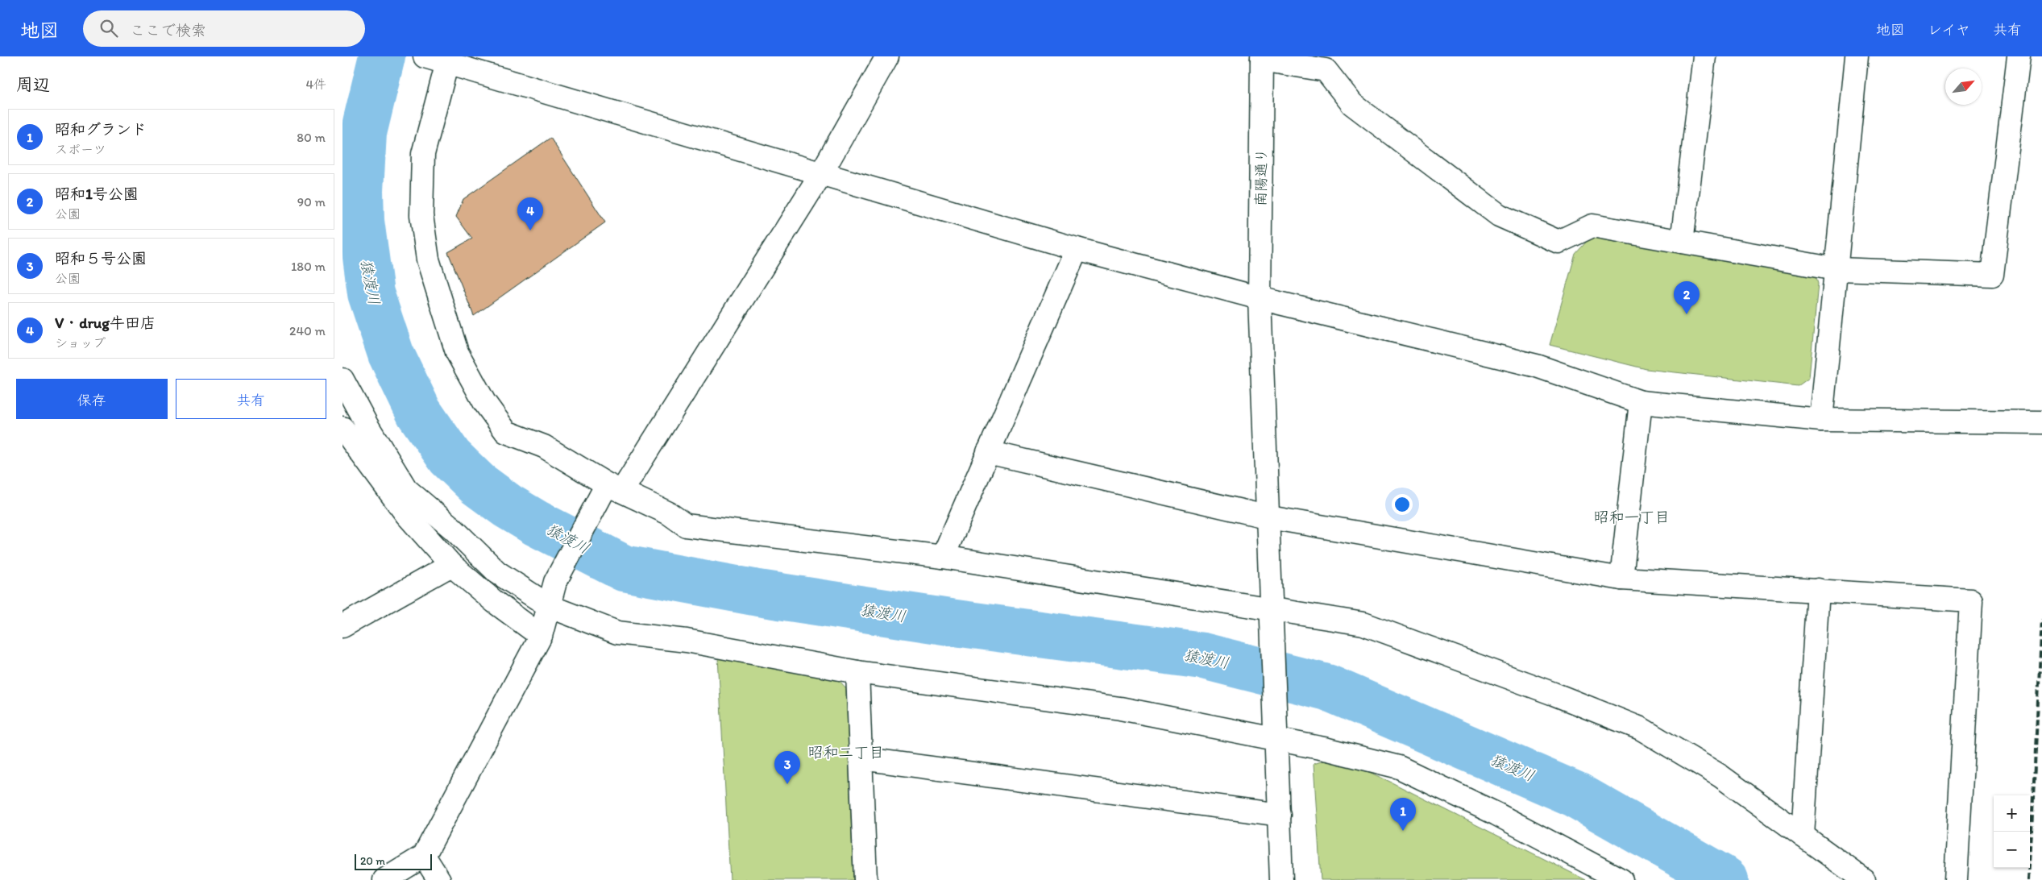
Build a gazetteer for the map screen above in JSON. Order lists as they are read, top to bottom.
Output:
{
  "streets": {
    "street": ["南陽通り"]
  },
  "districts": ["昭和一丁目", "昭和二丁目"],
  "water": ["猿渡川"],
  "scale_bar": "20 m",
  "north": "top right",
  "page": {
    "header": "地図",
    "search": "ここで検索",
    "nav": ["地図", "レイヤ", "共有"],
    "heading": ["周辺", "4件"],
    "list": [
      {
        "mark": "1",
        "name": "昭和グランド",
        "note": "スポーツ",
        "value": "80 m"
      },
      {
        "mark": "2",
        "name": "昭和1号公園",
        "note": "公園",
        "value": "90 m"
      },
      {
        "mark": "3",
        "name": "昭和５号公園",
        "note": "公園",
        "value": "180 m"
      },
      {
        "mark": "4",
        "name": "V・drug牛田店",
        "note": "ショップ",
        "value": "240 m"
      }
    ],
    "pins": [
      "4",
      "2",
      "3",
      "1"
    ],
    "buttons": ["保存", "共有"],
    "map_buttons": ["+", "−"],
    "scale": "20 m"
  }
}
